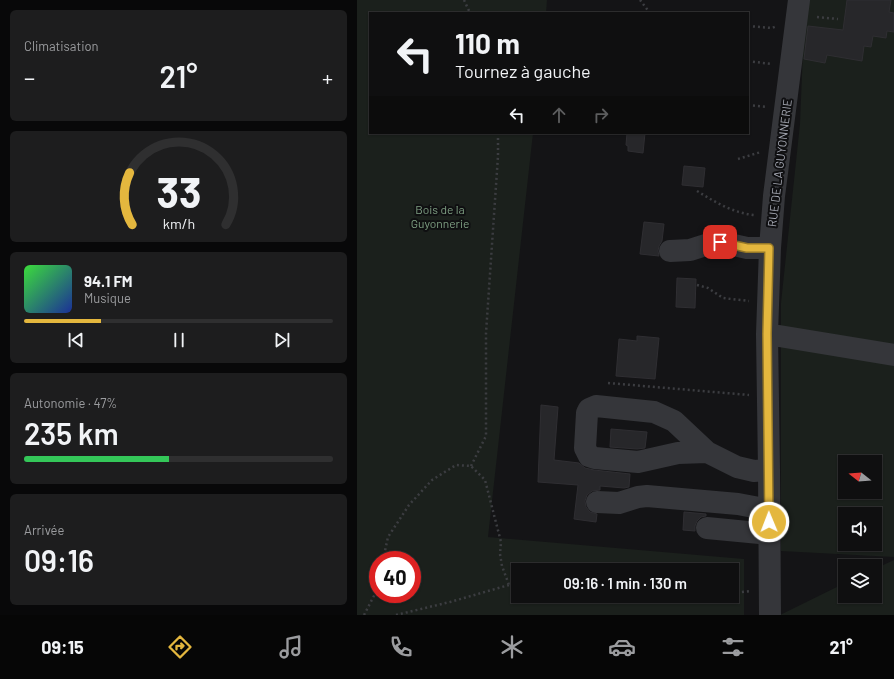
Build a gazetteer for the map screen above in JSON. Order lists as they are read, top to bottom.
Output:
{
  "streets": {
    "street": ["RUE DE LA GUYONNERIE"]
  },
  "parks": ["Bois de la Guyonnerie"],
  "north": "left",
  "page": {
    "tile": [
      "Climatisation",
      ["Autonomie · 47%", "235 km"],
      ["Arrivée", "09:16"]
    ],
    "turn": ["110 m", "Tournez à gauche"],
    "heat": ["−", "21°", "+"],
    "song": ["94.1 FM", "Musique"],
    "limit": "40",
    "trip": "09:16 · 1 min · 130 m",
    "tabs": ["09:15", "21°"],
    "gauge": ["33", "km/h"]
  }
}
